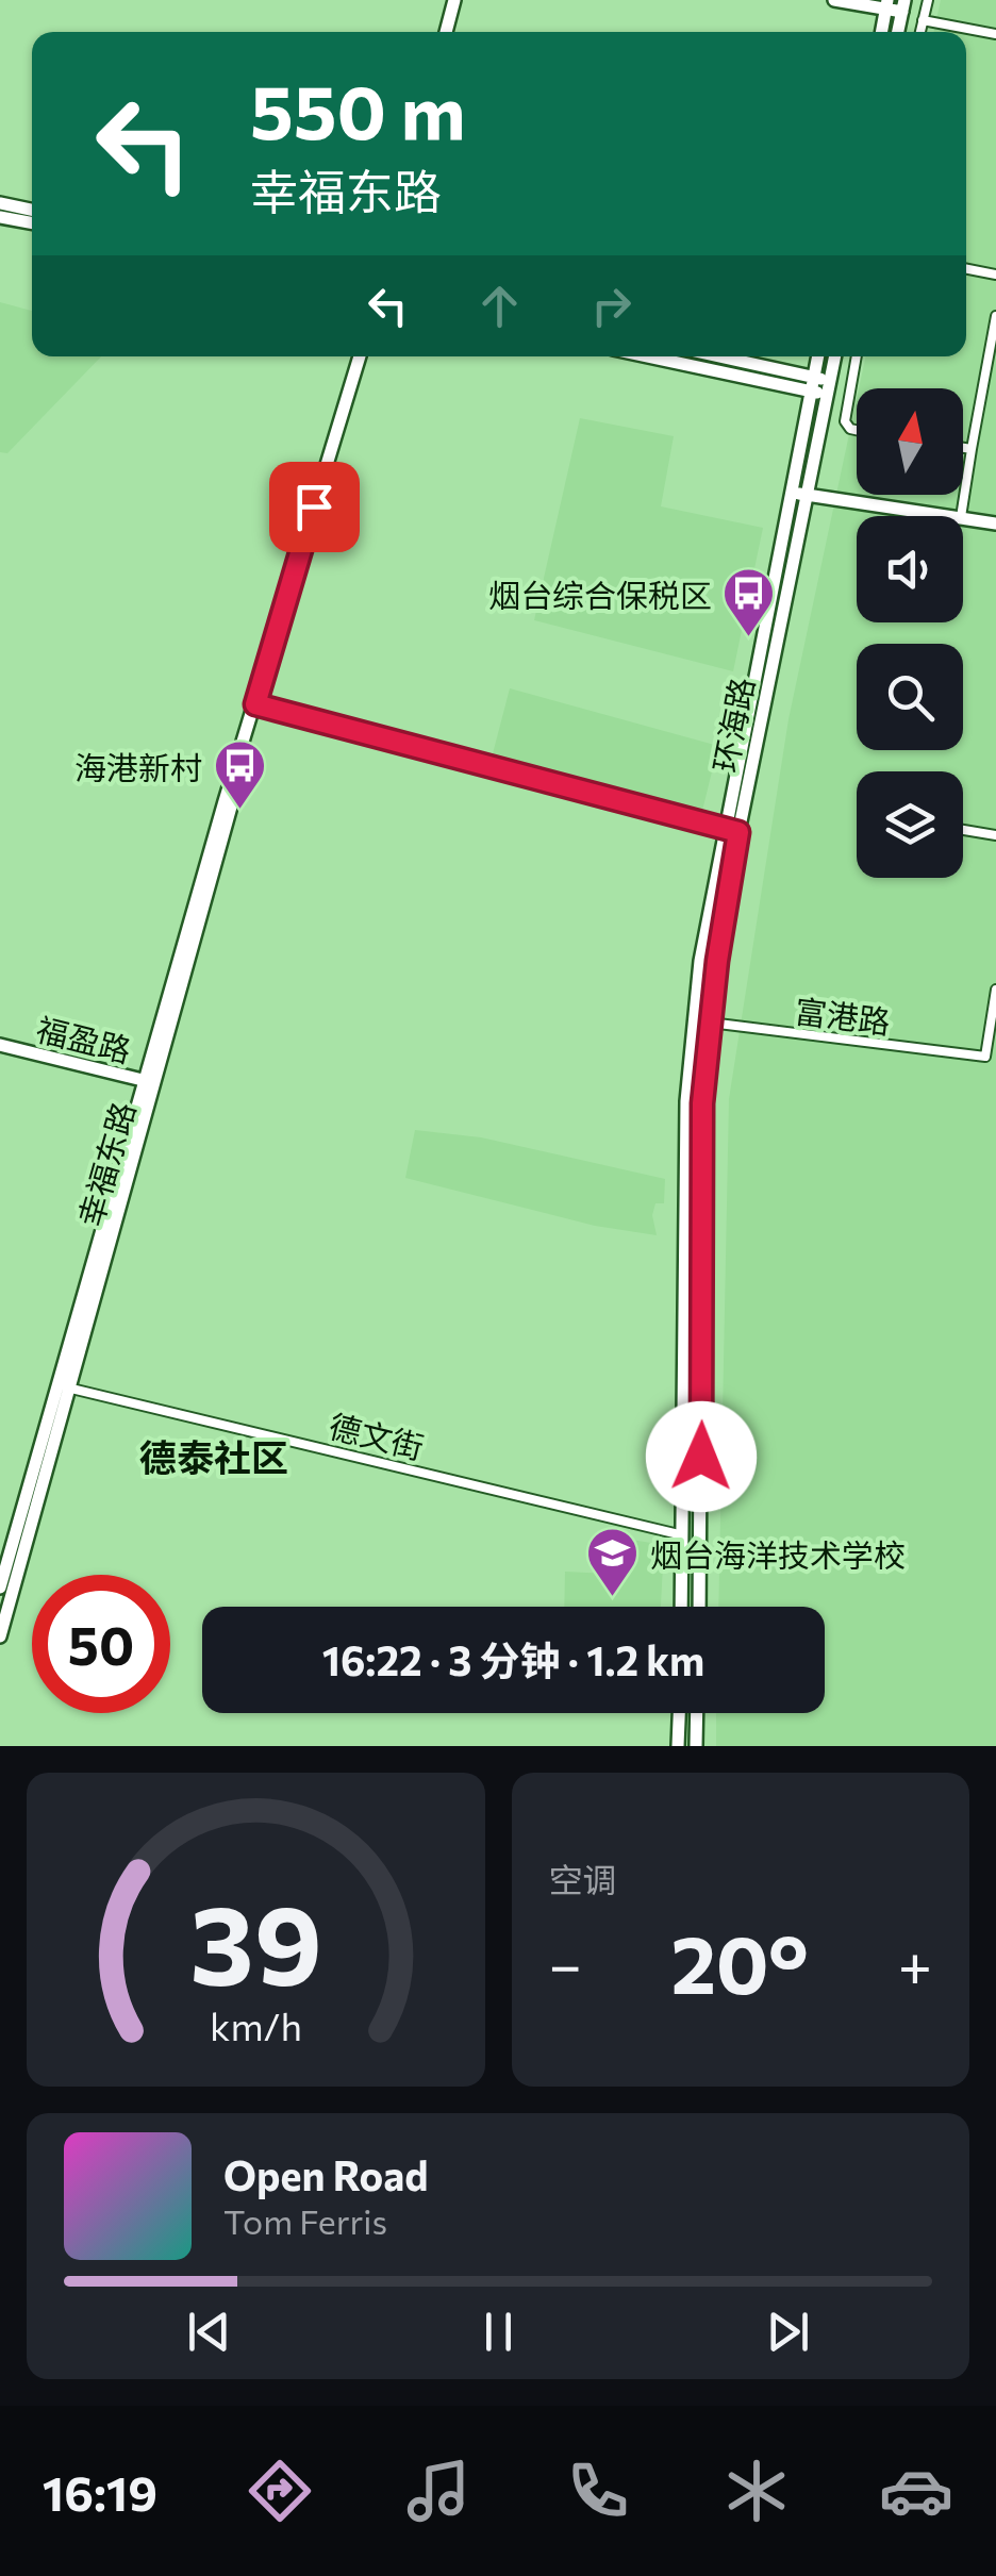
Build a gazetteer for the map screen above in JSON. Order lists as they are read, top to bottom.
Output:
{
  "streets": {
    "main road": ["环海路", "福盈路", "幸福东路"],
    "street": ["富港路", "德文街"]
  },
  "crossings": [
    ["环海路", "富港路"],
    ["环海路", "德文街"],
    ["福盈路", "幸福东路"],
    ["幸福东路", "德文街"]
  ],
  "districts": ["德泰社区"],
  "places": {
    "bus stop": ["烟台综合保税区", "海港新村"],
    "school or university": ["烟台海洋技术学校"]
  },
  "north": "top",
  "page": {
    "turn": ["550 m", "幸福东路"],
    "limit": "50",
    "trip": "16:22 · 3 分钟 · 1.2 km",
    "tile": "空调",
    "heat": ["−", "20°", "+"],
    "song": ["Open Road", "Tom Ferris"],
    "tabs": "16:19",
    "gauge": ["39", "km/h"]
  }
}
